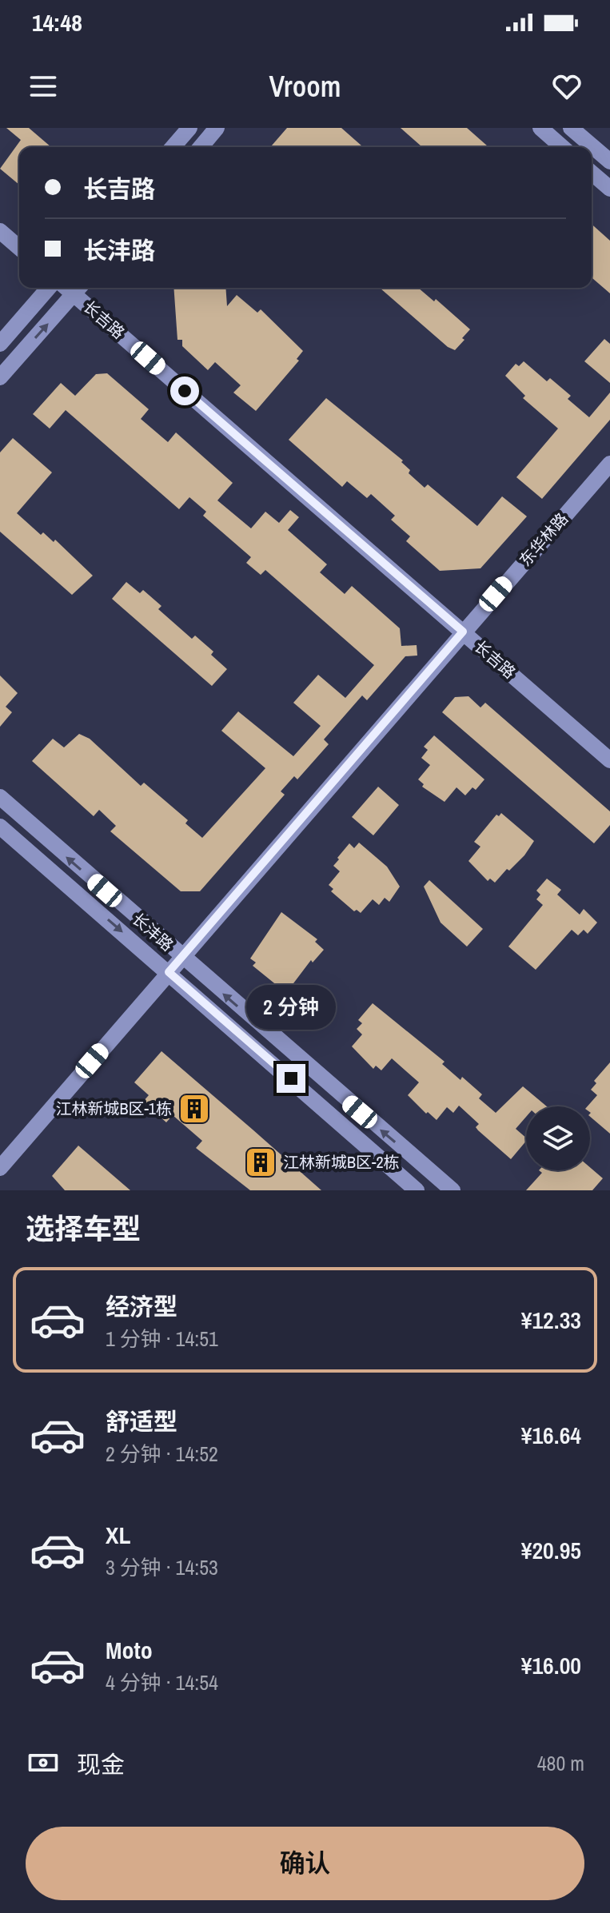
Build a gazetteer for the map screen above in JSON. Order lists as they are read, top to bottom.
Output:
{
  "streets": {
    "street": ["长吉路", "东华林路", "长沣路"]
  },
  "crossings": [
    ["长吉路", "东华林路"],
    ["东华林路", "长沣路"]
  ],
  "places": {
    "building": ["江林新城B区-1栋", "江林新城B区-2栋"]
  },
  "page": {
    "status": "14:48",
    "header": "Vroom",
    "banner": ["长吉路", "长沣路"],
    "bubble": "2 分钟",
    "heading": "选择车型",
    "list": [
      {
        "name": "经济型",
        "note": "1 分钟 · 14:51",
        "value": "¥12.33"
      },
      {
        "name": "舒适型",
        "note": "2 分钟 · 14:52",
        "value": "¥16.64"
      },
      {
        "name": "XL",
        "note": "3 分钟 · 14:53",
        "value": "¥20.95"
      },
      {
        "name": "Moto",
        "note": "4 分钟 · 14:54",
        "value": "¥16.00"
      }
    ],
    "pay": ["现金", "480 m"],
    "buttons": "确认"
  }
}
